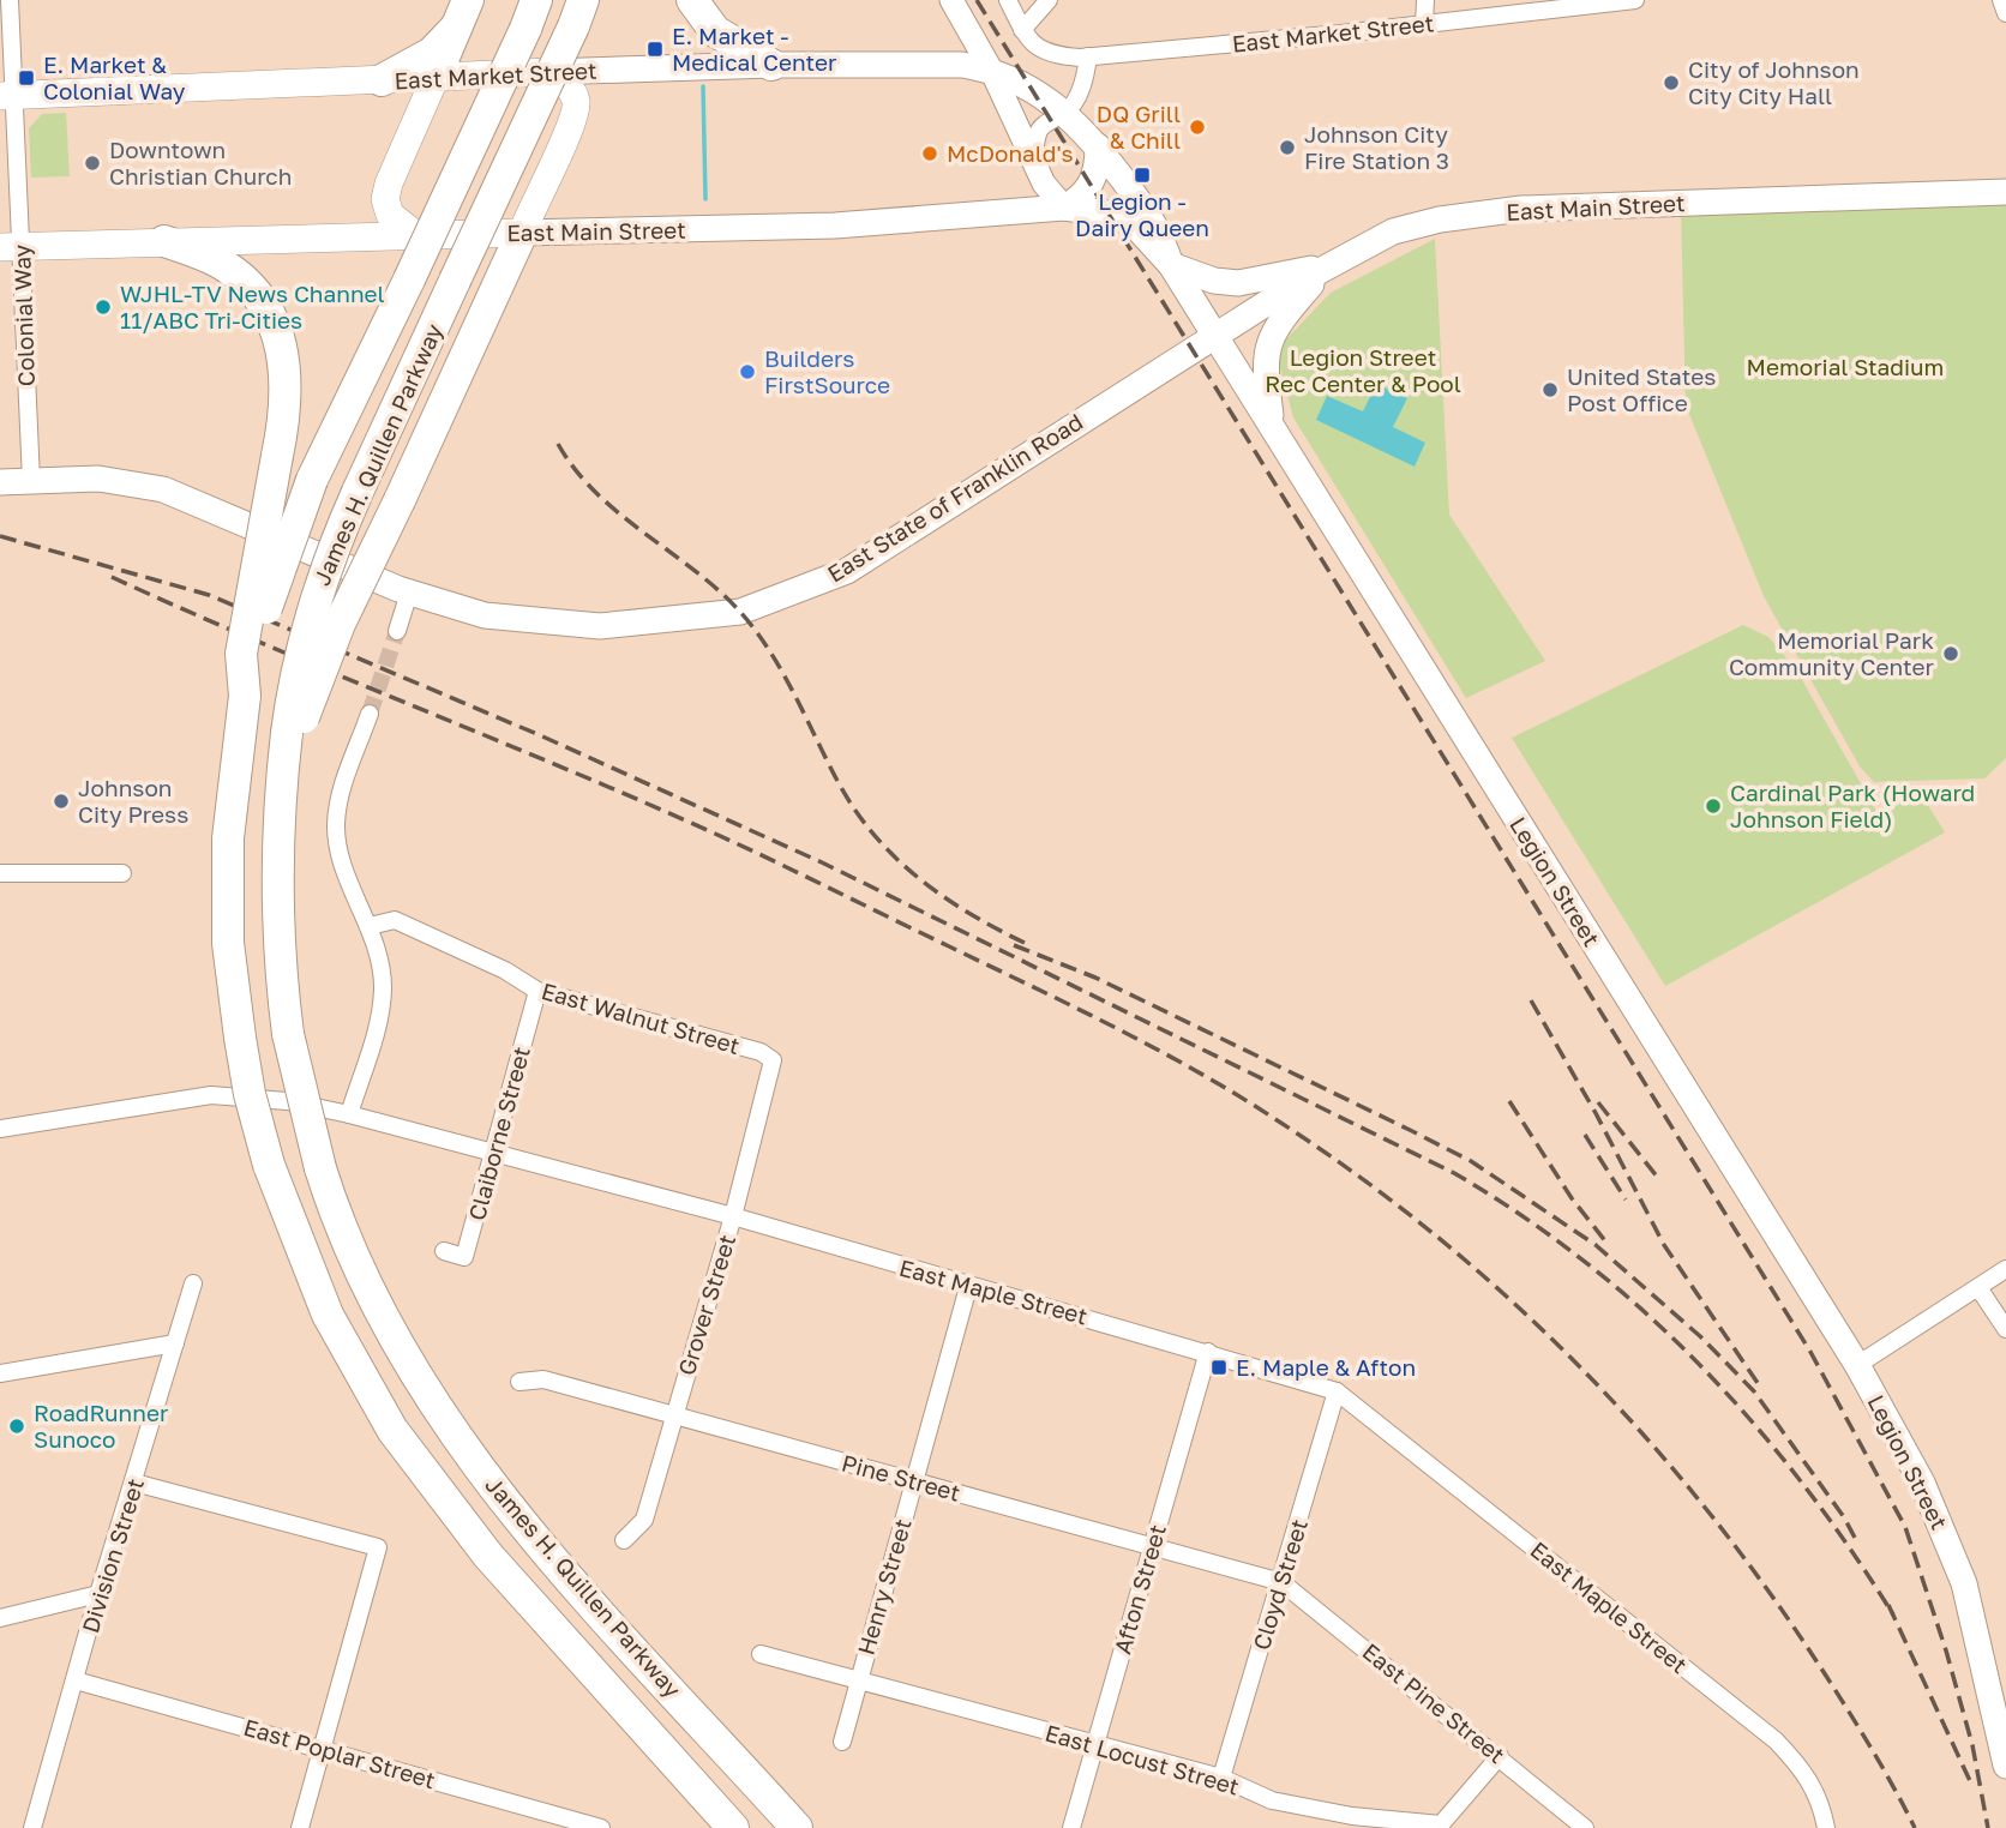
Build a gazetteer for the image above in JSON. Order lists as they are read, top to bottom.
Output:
{
  "streets": {
    "highway": ["James H. Quillen Parkway"],
    "main road": [
      "East Market Street",
      "East Main Street",
      "East State of Franklin Road",
      "Legion Street"
    ],
    "street": [
      "Colonial Way",
      "East Walnut Street",
      "Claiborne Street",
      "East Maple Street",
      "Grover Street",
      "Pine Street",
      "Division Street",
      "Cloyd Street",
      "Henry Street",
      "Afton Street",
      "East Pine Street",
      "East Poplar Street",
      "East Locust Street"
    ]
  },
  "crossings": [
    ["East Market Street", "East Main Street"],
    ["East Market Street", "Colonial Way"],
    ["East Market Street", "Legion Street"],
    ["East Main Street", "Colonial Way"],
    ["East Main Street", "East State of Franklin Road"],
    ["East Main Street", "Legion Street"],
    ["Colonial Way", "East State of Franklin Road"],
    ["East State of Franklin Road", "Legion Street"],
    ["East Walnut Street", "Claiborne Street"],
    ["East Walnut Street", "Grover Street"],
    ["Claiborne Street", "East Maple Street"],
    ["East Maple Street", "Grover Street"],
    ["East Maple Street", "Cloyd Street"],
    ["East Maple Street", "Henry Street"],
    ["East Maple Street", "Afton Street"],
    ["Grover Street", "Pine Street"],
    ["Pine Street", "Cloyd Street"],
    ["Pine Street", "Henry Street"],
    ["Pine Street", "Afton Street"],
    ["Pine Street", "East Pine Street"],
    ["Division Street", "East Poplar Street"],
    ["Cloyd Street", "East Pine Street"],
    ["Cloyd Street", "East Locust Street"],
    ["Henry Street", "East Locust Street"],
    ["Afton Street", "East Locust Street"],
    ["East Pine Street", "East Locust Street"]
  ],
  "parks": ["Legion Street Rec Center & Pool", "Memorial Stadium"],
  "places": {
    "transit": [
      "E. Market - Medical Center",
      "E. Market & Colonial Way",
      "Legion - Dairy Queen",
      "E. Maple & Afton"
    ],
    "other": [
      "City of Johnson City City Hall",
      "DQ Grill & Chill",
      "Johnson City Fire Station 3",
      "McDonald's",
      "Downtown Christian Church",
      "WJHL-TV News Channel 11/ABC Tri-Cities",
      "Builders FirstSource",
      "United States Post Office",
      "Memorial Park Community Center",
      "Johnson City Press",
      "Cardinal Park (Howard Johnson Field)",
      "RoadRunner Sunoco"
    ]
  }
}
